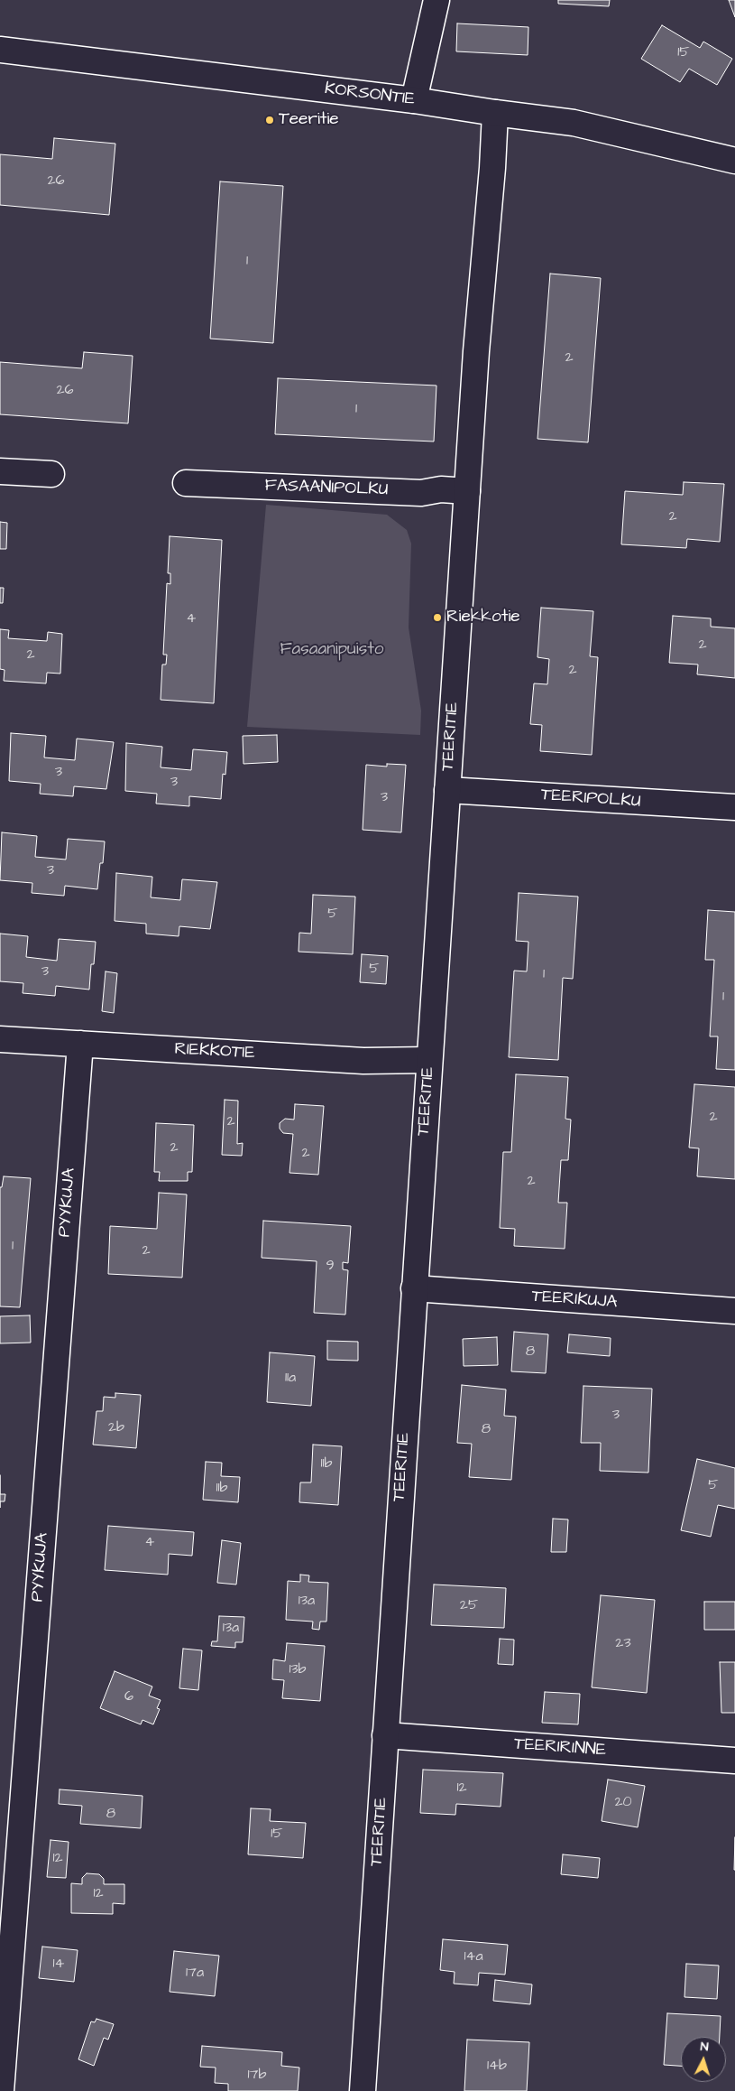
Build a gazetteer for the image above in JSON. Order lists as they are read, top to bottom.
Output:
{
  "streets": {
    "street": [
      "KORSONTIE",
      "FASAANIPOLKU",
      "TEERITIE",
      "TEERIPOLKU",
      "RIEKKOTIE",
      "PYYKUJA",
      "TEERIKUJA",
      "TEERIRINNE"
    ]
  },
  "crossings": [
    ["KORSONTIE", "TEERITIE"],
    ["FASAANIPOLKU", "TEERITIE"],
    ["TEERITIE", "TEERIPOLKU"],
    ["TEERITIE", "RIEKKOTIE"],
    ["TEERITIE", "TEERIKUJA"],
    ["TEERITIE", "TEERIRINNE"],
    ["RIEKKOTIE", "PYYKUJA"]
  ],
  "parks": ["Fasaanipuisto"],
  "places": ["Teeritie", "Riekkotie"],
  "house_numbers": [
    "15",
    "26",
    "1",
    "2",
    "26",
    "1",
    "2",
    "4",
    "2",
    "2",
    "2",
    "3",
    "3",
    "3",
    "3",
    "5",
    "5",
    "3",
    "1",
    "1",
    "2",
    "2",
    "2",
    "2",
    "2",
    "1",
    "2",
    "9",
    "8",
    "11a",
    "3",
    "2b",
    "8",
    "11b",
    "5",
    "11b",
    "4",
    "13a",
    "25",
    "13a",
    "23",
    "13b",
    "6",
    "12",
    "20",
    "8",
    "15",
    "12",
    "12",
    "14a",
    "14",
    "17a",
    "14b",
    "17b"
  ],
  "north": "top"
}
